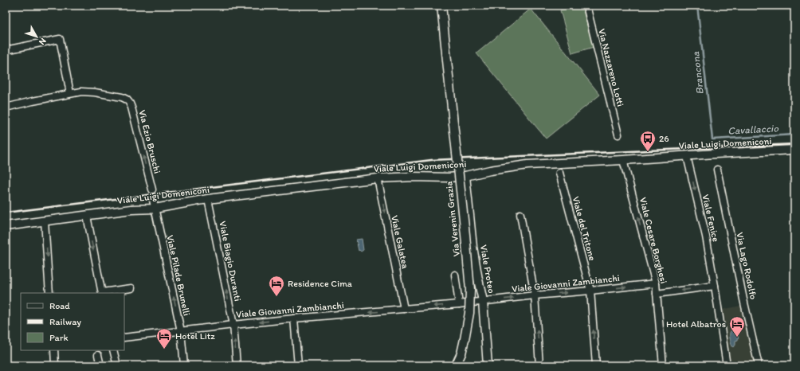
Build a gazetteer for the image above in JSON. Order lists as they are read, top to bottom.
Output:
{
  "streets": {
    "street": [
      "Via Nazzareno Lotti",
      "Via Ezio Bruschi",
      "Viale Luigi Domeniconi",
      "Viale Fenice",
      "Via Verenin Grazia",
      "Viale del Tritone",
      "Viale Cesare Borghesi",
      "Viale Galatea",
      "Viale Biagio Duranti",
      "Via Lago Rodolfo",
      "Viale Proteo",
      "Viale Pilade Brunelli",
      "Viale Giovanni Zambianchi"
    ]
  },
  "crossings": [
    ["Viale Luigi Domeniconi", "Viale Fenice"],
    ["Viale Luigi Domeniconi", "Viale Cesare Borghesi"],
    ["Viale Luigi Domeniconi", "Viale Galatea"],
    ["Viale Luigi Domeniconi", "Viale Biagio Duranti"],
    ["Viale Luigi Domeniconi", "Viale Proteo"],
    ["Viale Luigi Domeniconi", "Viale Pilade Brunelli"],
    ["Viale del Tritone", "Viale Giovanni Zambianchi"],
    ["Viale Cesare Borghesi", "Viale Giovanni Zambianchi"],
    ["Viale Galatea", "Viale Giovanni Zambianchi"],
    ["Viale Biagio Duranti", "Viale Giovanni Zambianchi"],
    ["Viale Proteo", "Viale Giovanni Zambianchi"],
    ["Viale Pilade Brunelli", "Viale Giovanni Zambianchi"]
  ],
  "one_way": [
    "Via Ezio Bruschi",
    "Viale Fenice",
    "Viale Cesare Borghesi",
    "Viale Galatea",
    "Viale Biagio Duranti",
    "Viale Pilade Brunelli"
  ],
  "water": ["Brancona", "Cavallaccio"],
  "places": {
    "bus stop": ["26"],
    "hotel": ["Residence Cima", "Hotel Albatros", "Hotel Litz"]
  },
  "legend": ["Road", "Railway", "Park"],
  "north": "bottom right"
}
